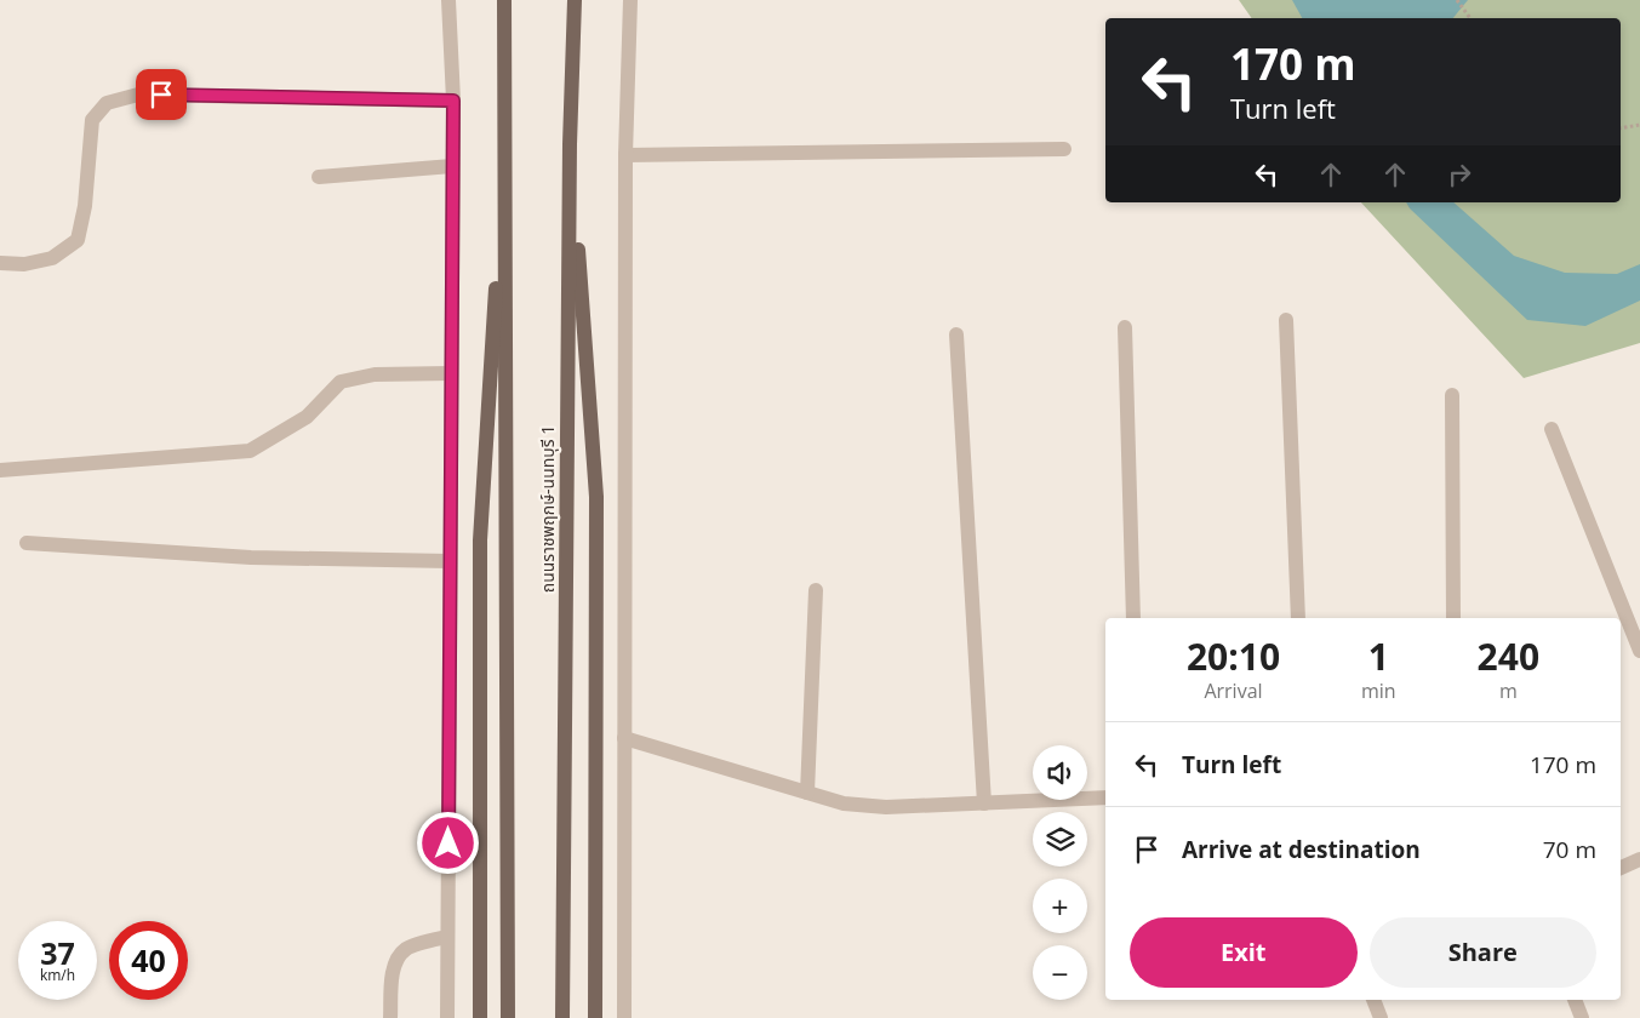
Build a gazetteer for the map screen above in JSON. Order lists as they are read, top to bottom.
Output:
{
  "streets": {
    "main road": ["ถนนราชพฤกษ์-นนทบุรี 1"]
  },
  "page": {
    "turn": ["170 m", "Turn left"],
    "eta": [
      "20:10",
      "Arrival",
      "1",
      "min",
      "240",
      "m"
    ],
    "list": [
      {
        "name": "Turn left",
        "value": "170 m"
      },
      {
        "name": "Arrive at destination",
        "value": "70 m"
      }
    ],
    "map_buttons": ["+", "−"],
    "buttons": ["Exit", "Share"],
    "speed": "37 km/h",
    "limit": "40"
  }
}
